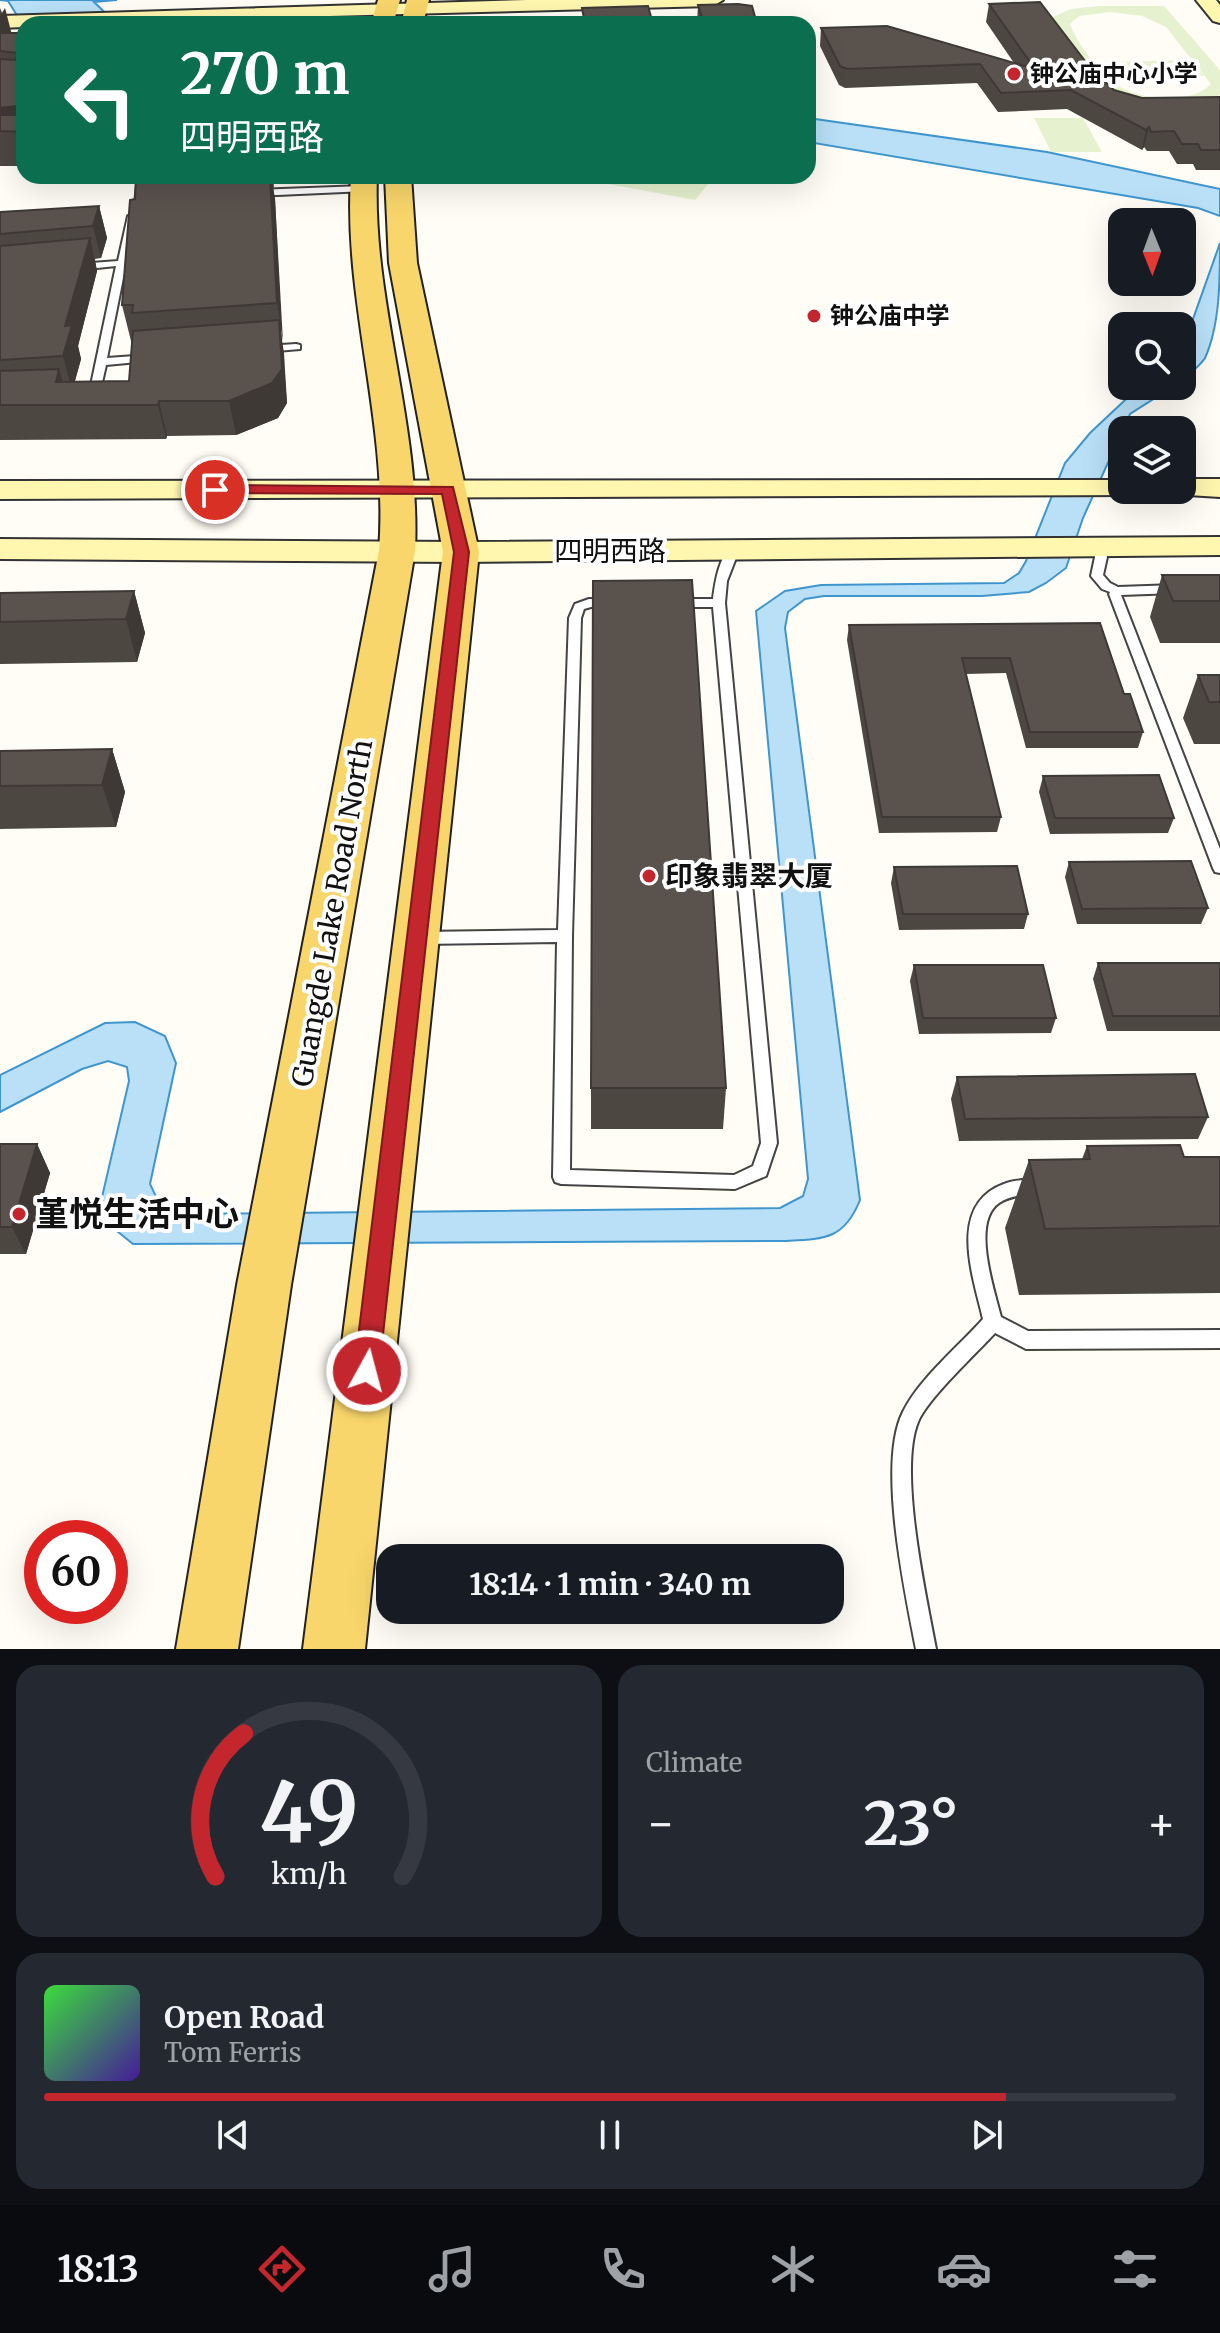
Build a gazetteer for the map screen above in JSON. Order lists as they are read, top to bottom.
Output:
{
  "streets": {
    "main road": ["四明西路", "Guangde Lake Road North"]
  },
  "crossings": [
    ["四明西路", "Guangde Lake Road North"]
  ],
  "places": [
    "钟公庙中心小学",
    "钟公庙中学",
    "印象翡翠大厦",
    "堇悦生活中心"
  ],
  "north": "bottom",
  "page": {
    "turn": ["270 m", "四明西路"],
    "limit": "60",
    "trip": "18:14 · 1 min · 340 m",
    "tile": "Climate",
    "heat": ["−", "23°", "+"],
    "song": ["Open Road", "Tom Ferris"],
    "tabs": "18:13",
    "gauge": ["49", "km/h"]
  }
}
